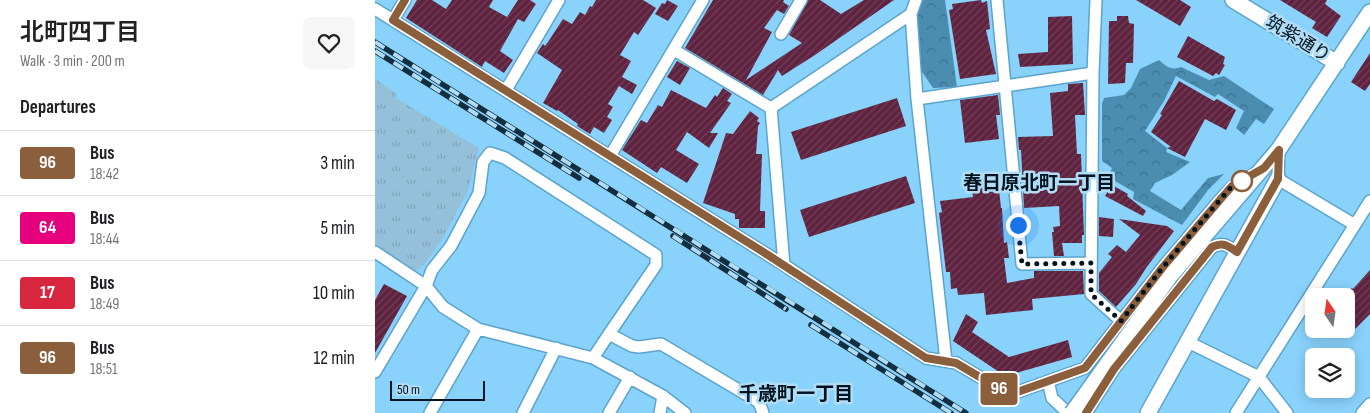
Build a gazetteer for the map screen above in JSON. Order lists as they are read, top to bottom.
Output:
{
  "streets": {
    "street": ["筑紫通り"]
  },
  "districts": ["春日原北町一丁目", "千歳町一丁目"],
  "lines": ["bus line 96"],
  "scale_bar": "50 m",
  "north": "top",
  "page": {
    "heading": [
      ["北町四丁目", "Walk · 3 min · 200 m"],
      "Departures"
    ],
    "on_map": "96",
    "list": [
      {
        "mark": "96",
        "name": "Bus",
        "note": "18:42",
        "value": "3 min"
      },
      {
        "mark": "64",
        "name": "Bus",
        "note": "18:44",
        "value": "5 min"
      },
      {
        "mark": "17",
        "name": "Bus",
        "note": "18:49",
        "value": "10 min"
      },
      {
        "mark": "96",
        "name": "Bus",
        "note": "18:51",
        "value": "12 min"
      }
    ],
    "scale": "50 m"
  }
}
